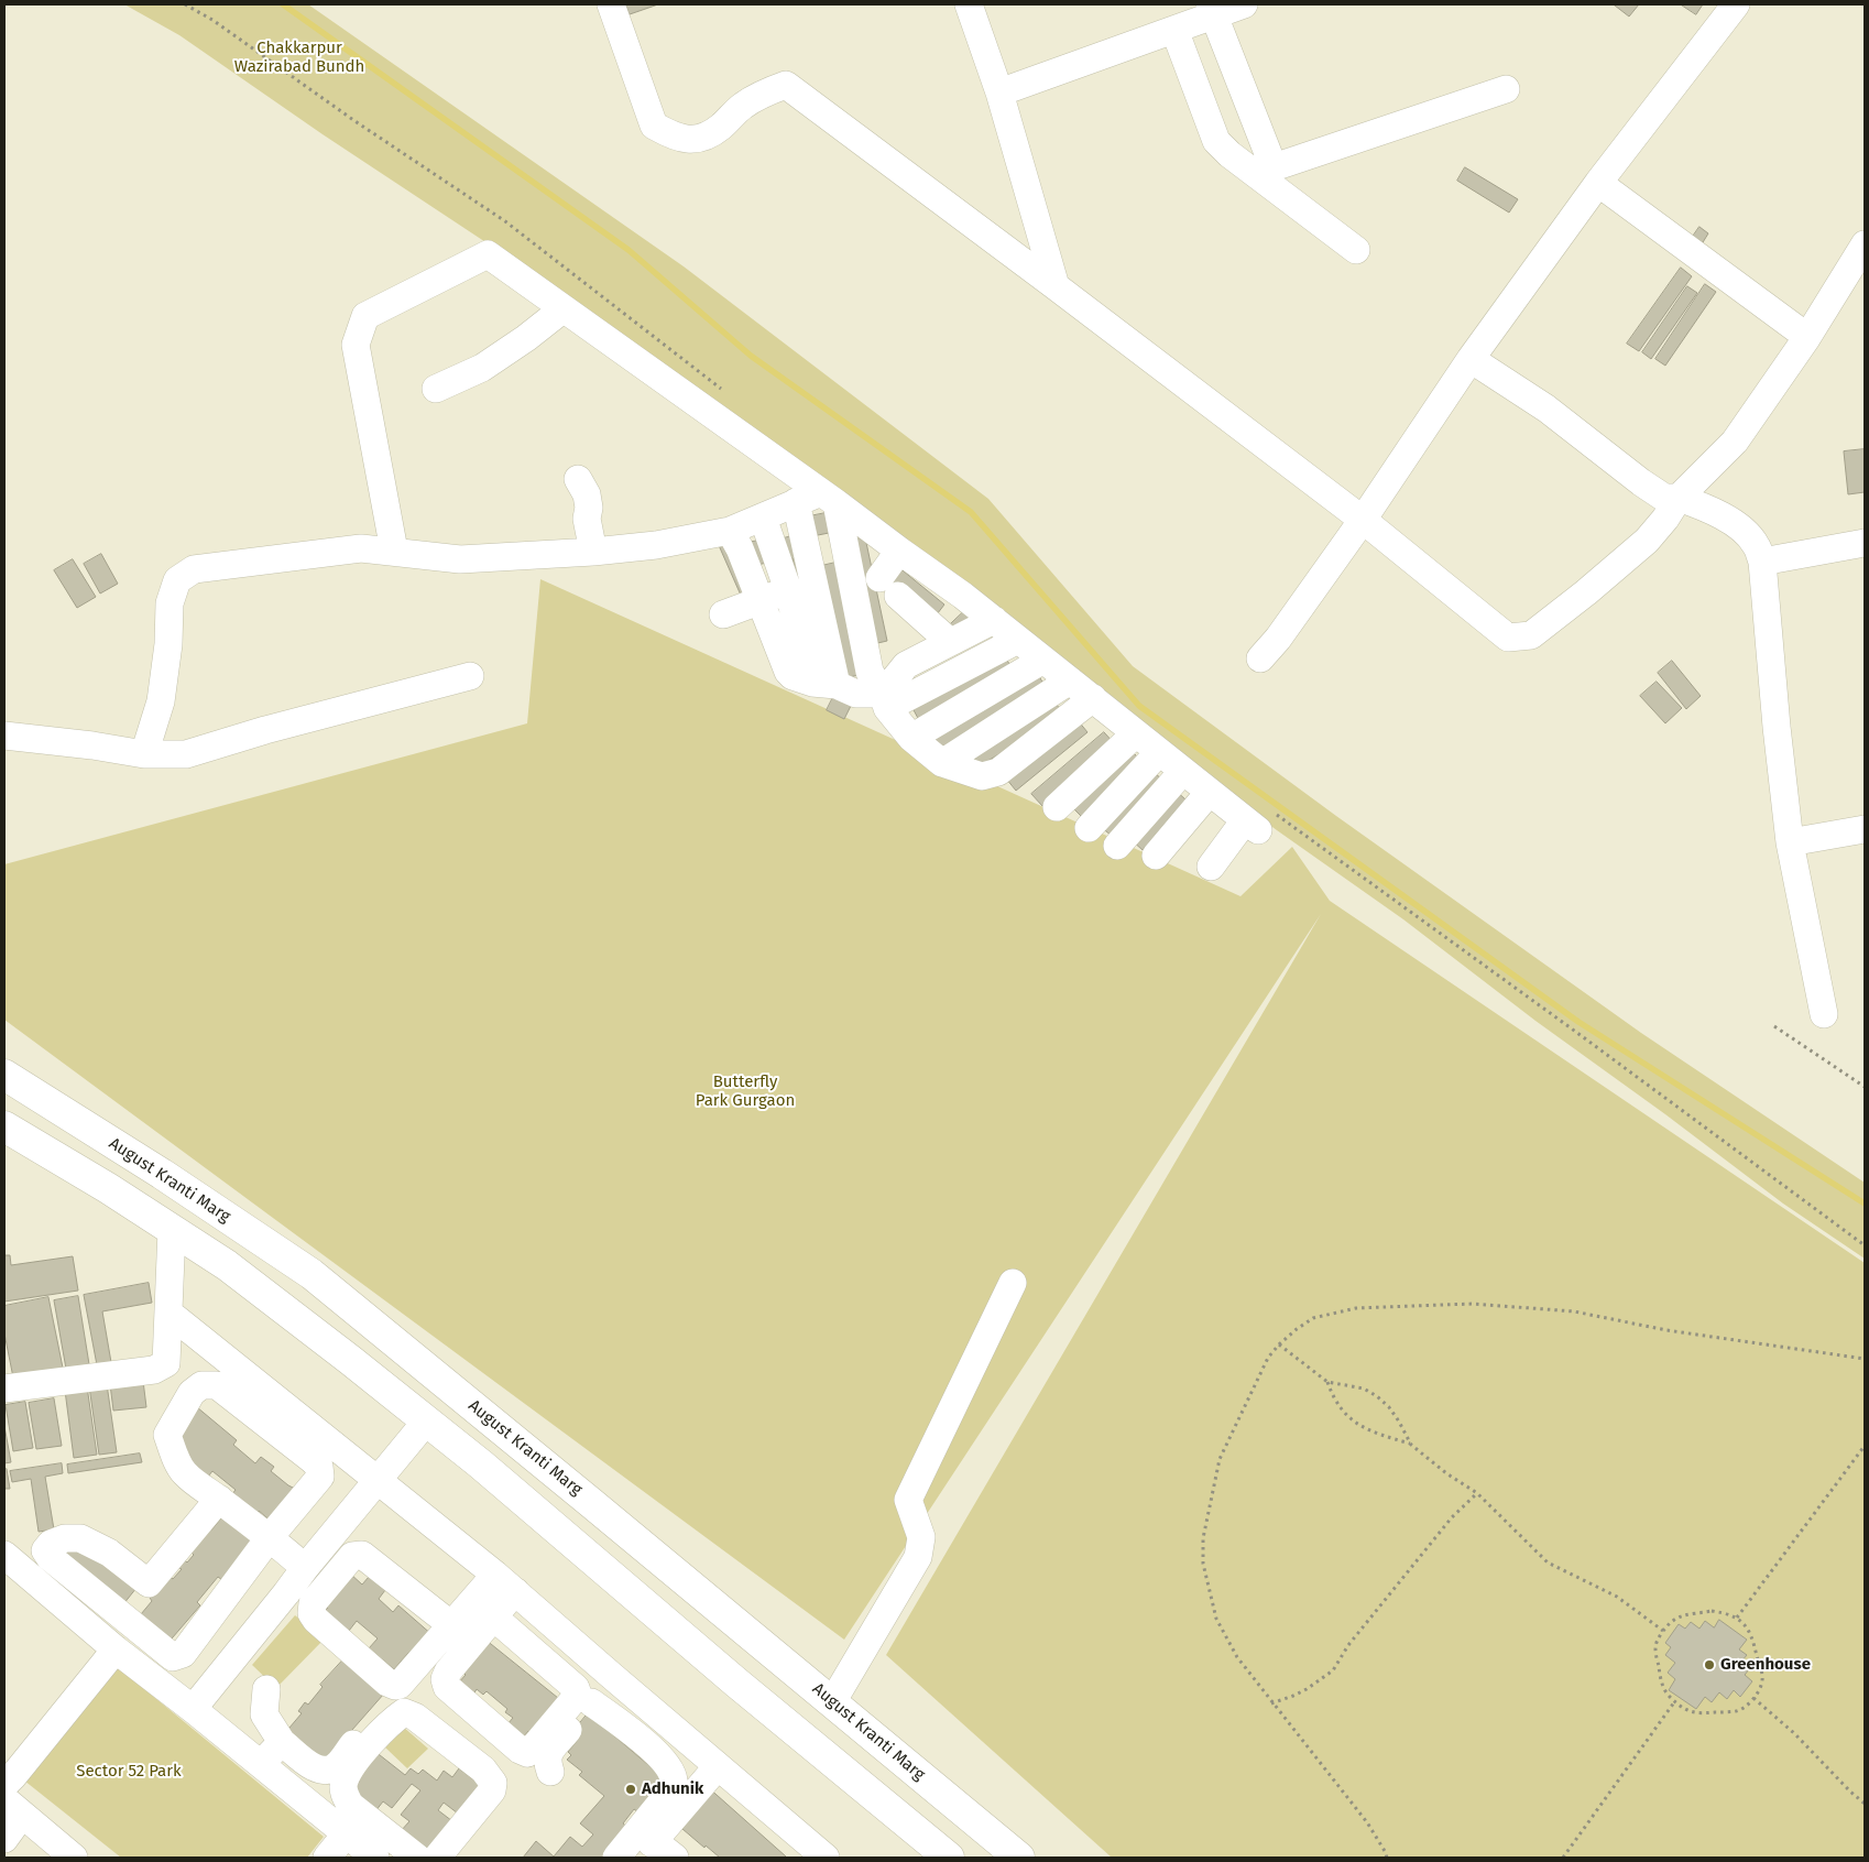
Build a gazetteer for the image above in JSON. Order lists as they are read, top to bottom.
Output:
{
  "streets": {
    "main road": ["August Kranti Marg"]
  },
  "parks": ["Chakkarpur Wazirabad Bundh", "Butterfly Park Gurgaon", "Sector 52 Park"],
  "places": ["Greenhouse", "Adhunik"]
}
